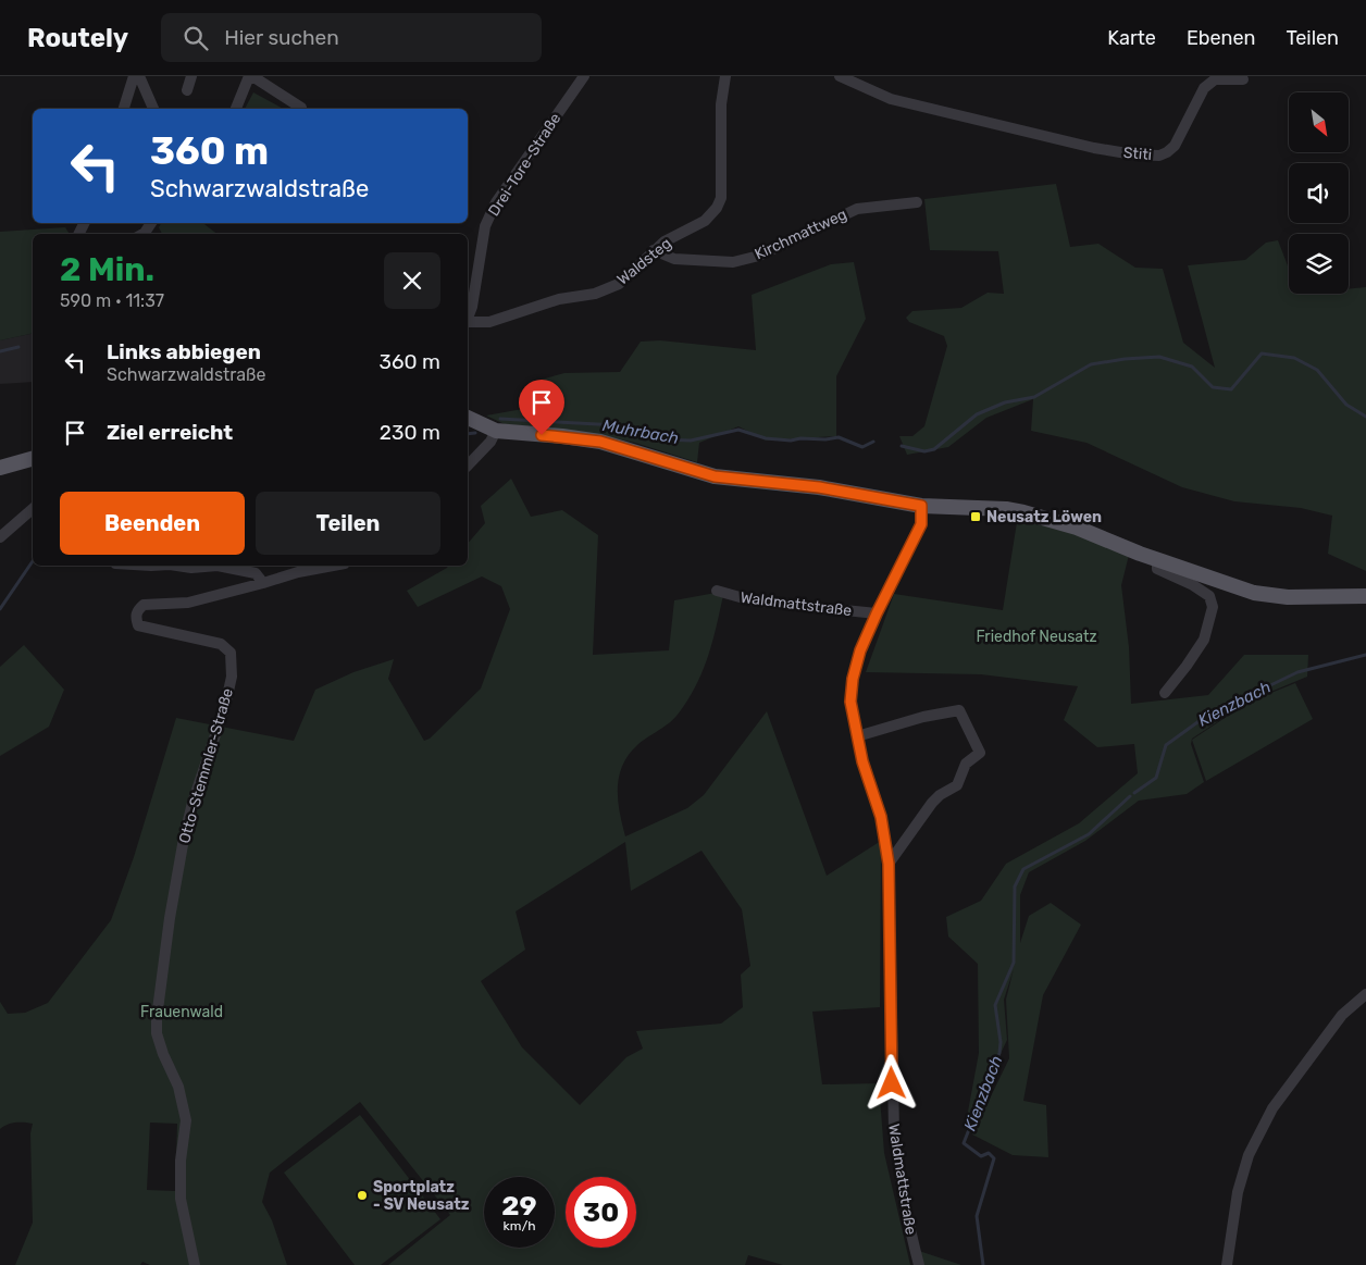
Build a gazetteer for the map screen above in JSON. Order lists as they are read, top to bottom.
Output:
{
  "streets": {
    "street": [
      "Stiti",
      "Drei-Tore-Straße",
      "Kirchmattweg",
      "Waldsteg",
      "Waldmattstraße",
      "Otto-Stemmler-Straße"
    ]
  },
  "crossings": [
    ["Kirchmattweg", "Waldsteg"]
  ],
  "water": ["Muhrbach", "Kienzbach"],
  "parks": ["Friedhof Neusatz", "Frauenwald"],
  "places": {
    "transit": ["Neusatz Löwen"],
    "other": ["Sportplatz - SV Neusatz"]
  },
  "north": "bottom right",
  "page": {
    "header": "Routely",
    "search": "Hier suchen",
    "nav": ["Karte", "Ebenen", "Teilen"],
    "turn": ["360 m", "Schwarzwaldstraße"],
    "heading": ["2 Min.", "590 m · 11:37"],
    "list": [
      {
        "name": "Links abbiegen",
        "note": "Schwarzwaldstraße",
        "value": "360 m"
      },
      {
        "name": "Ziel erreicht",
        "value": "230 m"
      }
    ],
    "buttons": ["Beenden", "Teilen"],
    "speed": "29 km/h",
    "limit": "30"
  }
}
